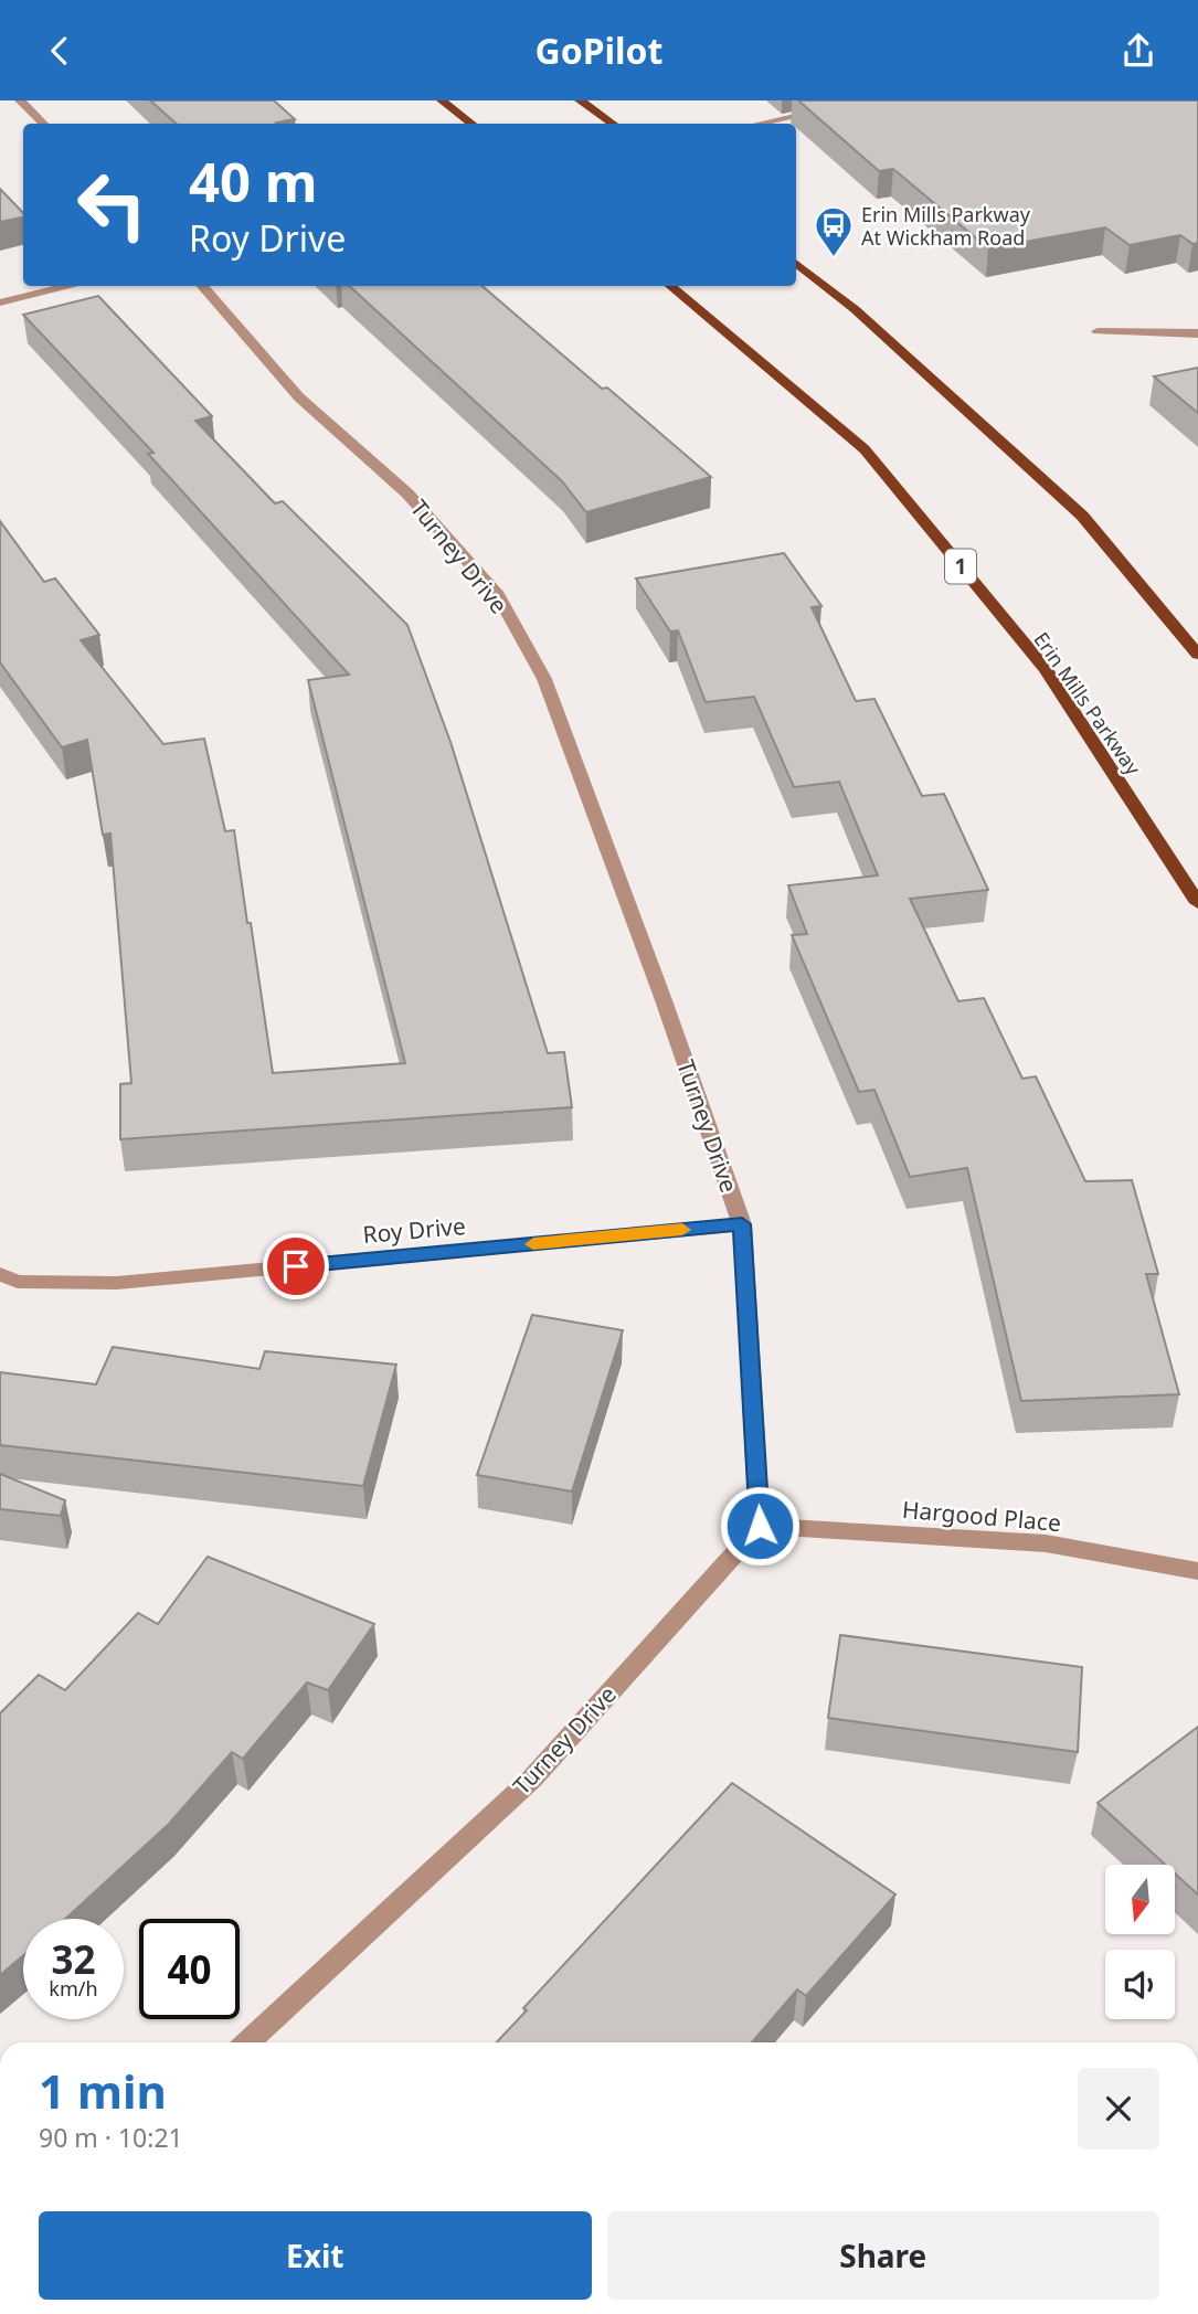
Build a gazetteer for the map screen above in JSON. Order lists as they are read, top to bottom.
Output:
{
  "streets": {
    "main road": ["1", "Erin Mills Parkway"],
    "street": ["Turney Drive", "Roy Drive", "Hargood Place"]
  },
  "crossings": [
    ["Turney Drive", "Roy Drive"],
    ["Turney Drive", "Hargood Place"]
  ],
  "places": {
    "bus stop": ["Erin Mills Parkway At Wickham Road"]
  },
  "north": "bottom",
  "page": {
    "header": "GoPilot",
    "turn": ["40 m", "Roy Drive"],
    "speed": "32 km/h",
    "limit": "40",
    "heading": ["1 min", "90 m · 10:21"],
    "buttons": ["Exit", "Share"]
  }
}
